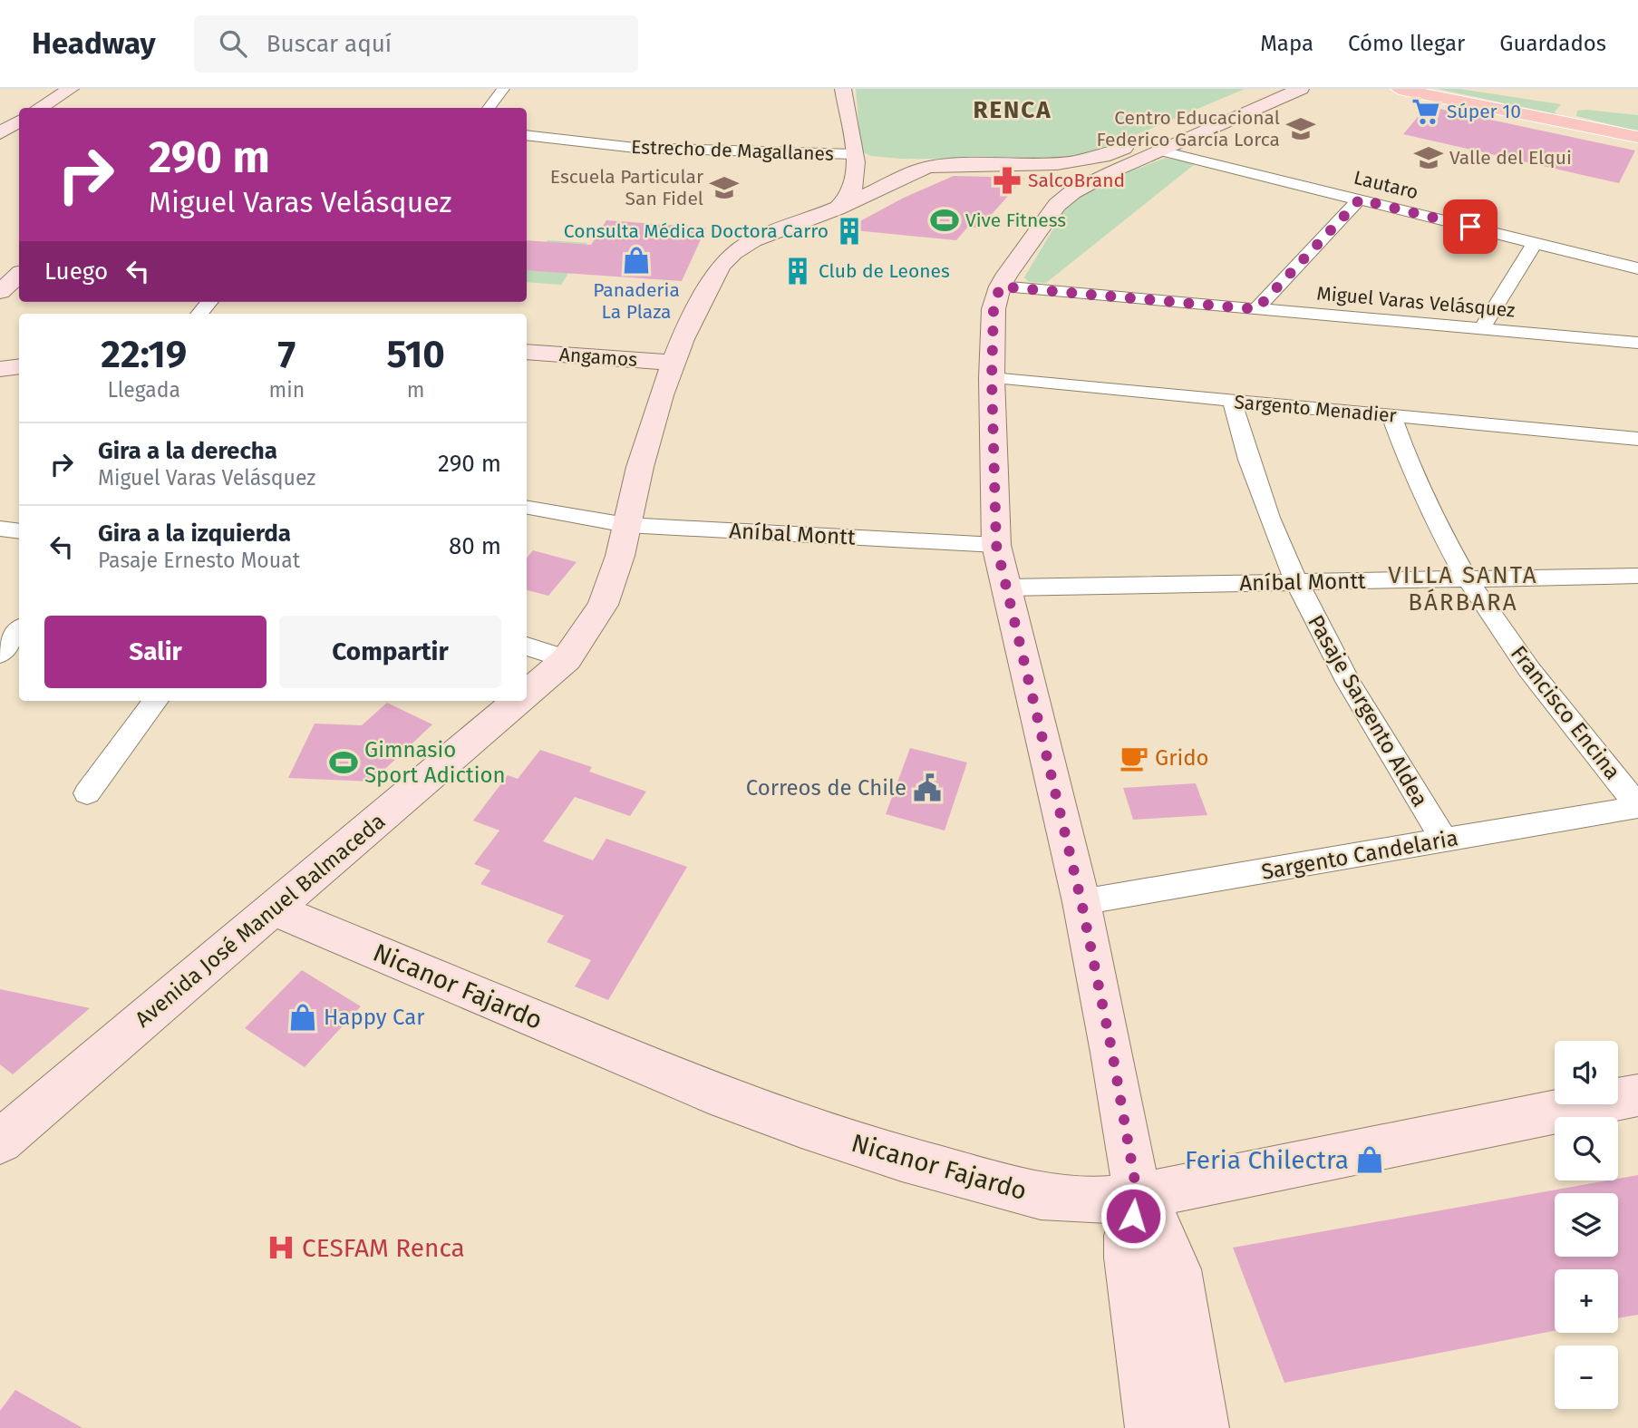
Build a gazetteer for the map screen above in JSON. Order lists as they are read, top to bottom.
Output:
{
  "streets": {
    "main road": [
      "Estrecho de Magallanes",
      "Angamos",
      "Avenida José Manuel Balmaceda",
      "Nicanor Fajardo"
    ],
    "street": [
      "Lautaro",
      "Miguel Varas Velásquez",
      "Sargento Menadier",
      "Aníbal Montt",
      "Pasaje Sargento Aldea",
      "Francisco Encina",
      "Sargento Candelaria"
    ]
  },
  "crossings": [
    ["Estrecho de Magallanes", "Avenida José Manuel Balmaceda"],
    ["Angamos", "Avenida José Manuel Balmaceda"],
    ["Sargento Menadier", "Pasaje Sargento Aldea"],
    ["Sargento Menadier", "Francisco Encina"],
    ["Aníbal Montt", "Pasaje Sargento Aldea"],
    ["Aníbal Montt", "Francisco Encina"],
    ["Aníbal Montt", "Avenida José Manuel Balmaceda"],
    ["Pasaje Sargento Aldea", "Sargento Candelaria"],
    ["Francisco Encina", "Sargento Candelaria"],
    ["Avenida José Manuel Balmaceda", "Nicanor Fajardo"]
  ],
  "districts": ["RENCA", "VILLA SANTA BÁRBARA"],
  "places": {
    "supermarket": ["Súper 10"],
    "school or university": ["Centro Educacional Federico García Lorca", "Valle del Elqui", "Escuela Particular San Fidel"],
    "pharmacy": ["SalcoBrand"],
    "sports": ["Vive Fitness", "Gimnasio Sport Adiction"],
    "building": ["Consulta Médica Doctora Carro", "Club de Leones"],
    "shop": ["Panaderia La Plaza", "Happy Car", "Feria Chilectra"],
    "cafe": ["Grido"],
    "public building": ["Correos de Chile"],
    "hospital": ["CESFAM Renca"]
  },
  "page": {
    "header": "Headway",
    "search": "Buscar aquí",
    "nav": ["Mapa", "Cómo llegar", "Guardados"],
    "turn": ["290 m", "Miguel Varas Velásquez"],
    "then": "Luego",
    "eta": [
      "22:19",
      "Llegada",
      "7",
      "min",
      "510",
      "m"
    ],
    "list": [
      {
        "name": "Gira a la derecha",
        "note": "Miguel Varas Velásquez",
        "value": "290 m"
      },
      {
        "name": "Gira a la izquierda",
        "note": "Pasaje Ernesto Mouat",
        "value": "80 m"
      }
    ],
    "buttons": ["Salir", "Compartir"],
    "map_buttons": ["+", "−"]
  }
}
